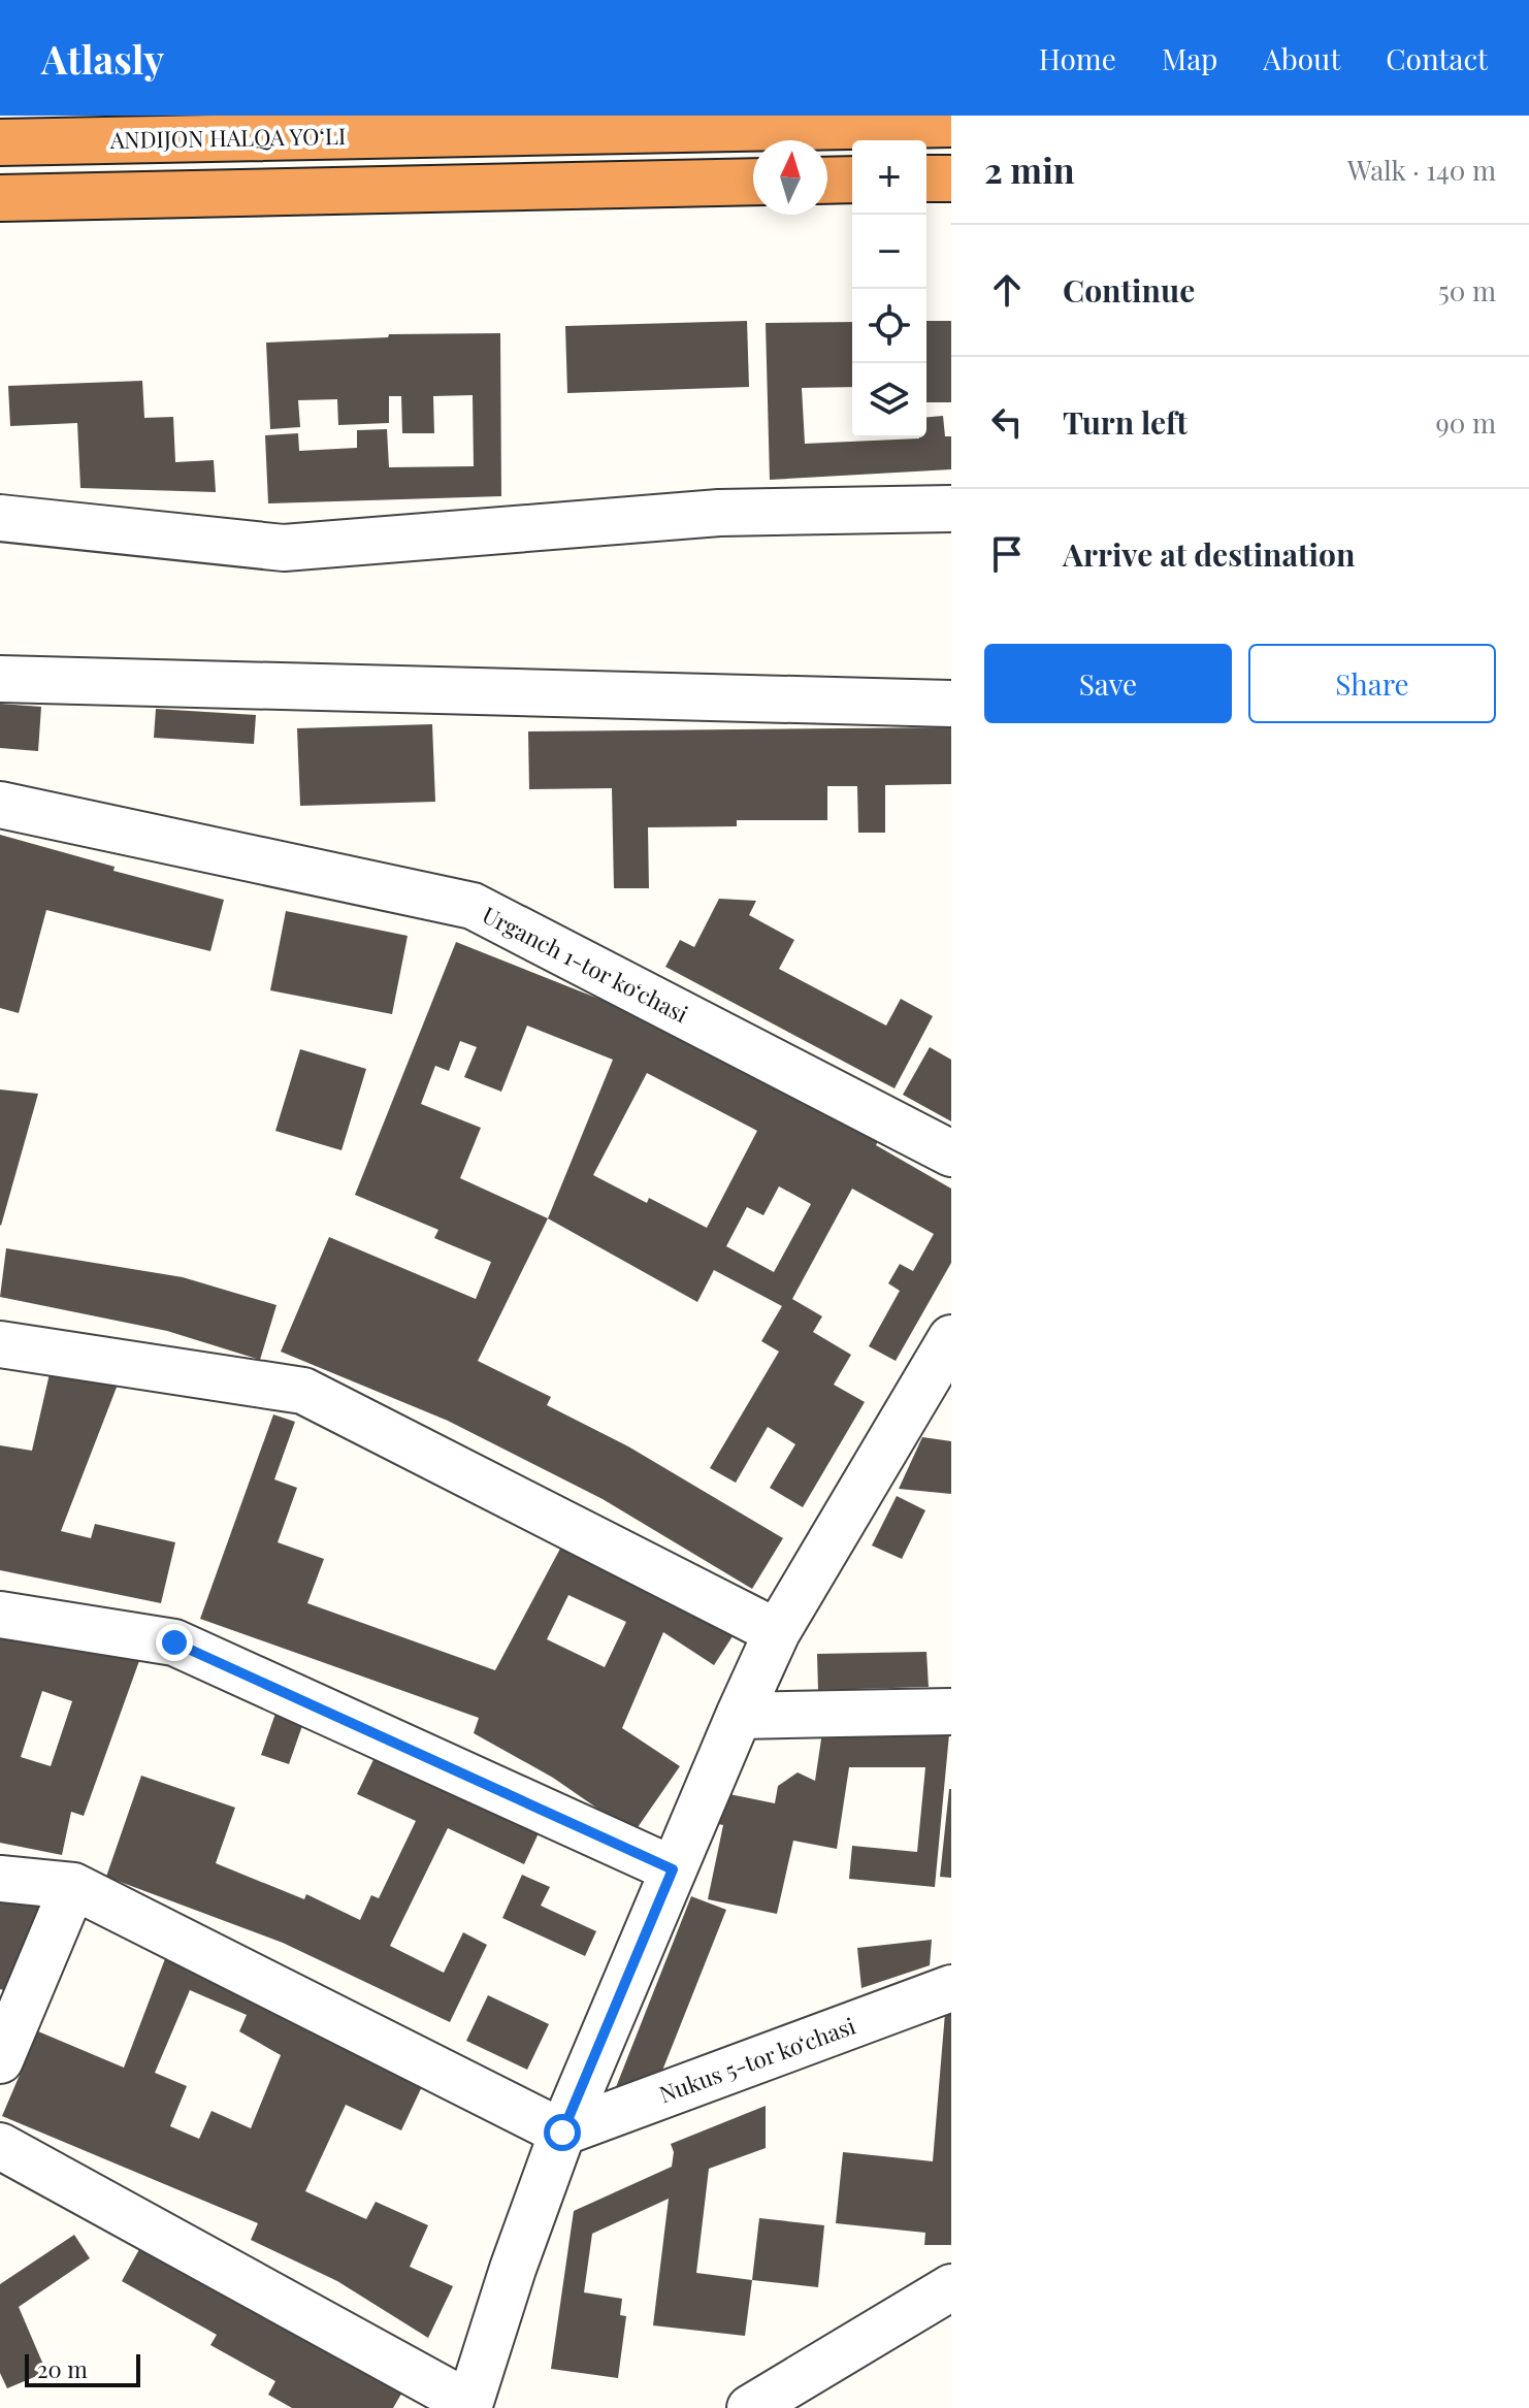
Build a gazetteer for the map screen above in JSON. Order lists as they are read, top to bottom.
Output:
{
  "streets": {
    "highway": ["ANDIJON HALQA YO‘LI"],
    "street": ["Urganch 1-tor koʻchasi", "Nukus 5-tor koʻchasi"]
  },
  "scale_bar": "20 m",
  "north": "top",
  "page": {
    "header": "Atlasly",
    "nav": [
      "Home",
      "Map",
      "About",
      "Contact"
    ],
    "heading": ["2 min", "Walk · 140 m"],
    "map_buttons": ["+", "−"],
    "list": [
      ["Continue", "50 m"],
      ["Turn left", "90 m"],
      "Arrive at destination"
    ],
    "buttons": ["Save", "Share"],
    "scale": "20 m"
  }
}
